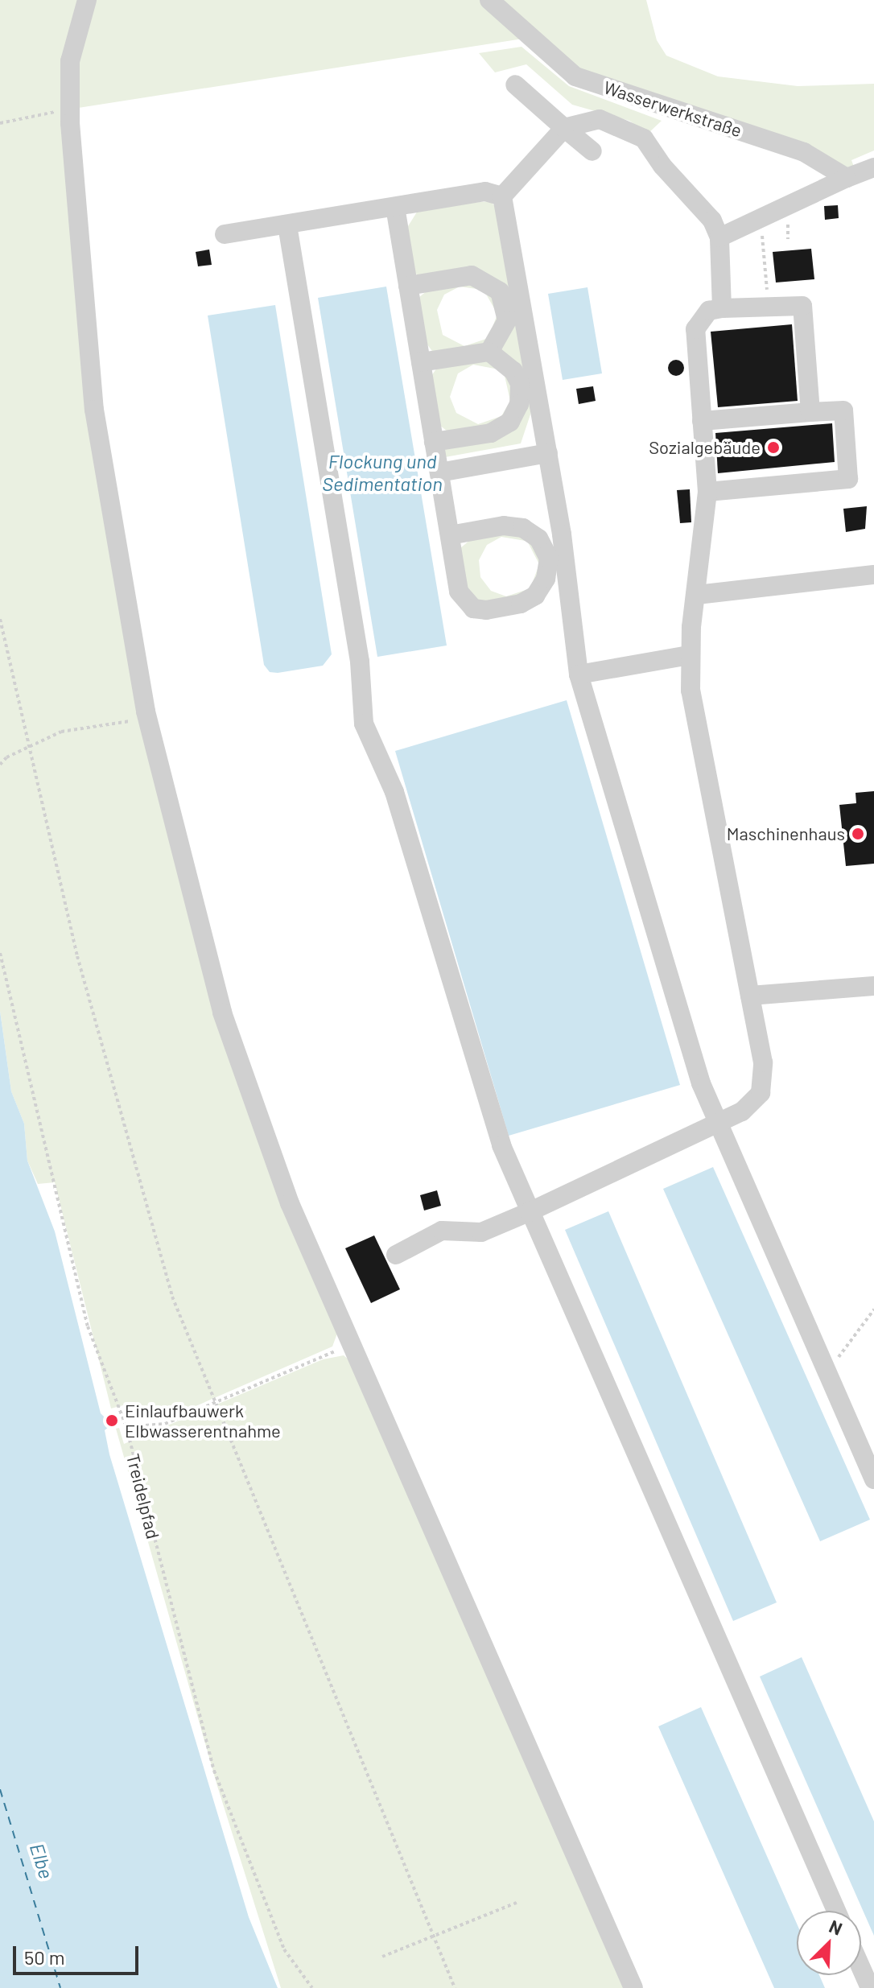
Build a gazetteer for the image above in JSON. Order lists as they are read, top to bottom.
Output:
{
  "streets": {
    "street": ["Wasserwerkstraße"],
    "path": ["Treidelpfad"]
  },
  "water": ["Flockung und Sedimentation", "Elbe"],
  "places": ["Sozialgebäude", "Maschinenhaus", "Einlaufbauwerk Elbwasserentnahme"],
  "scale_bar": "50 m",
  "north": "top right"
}
